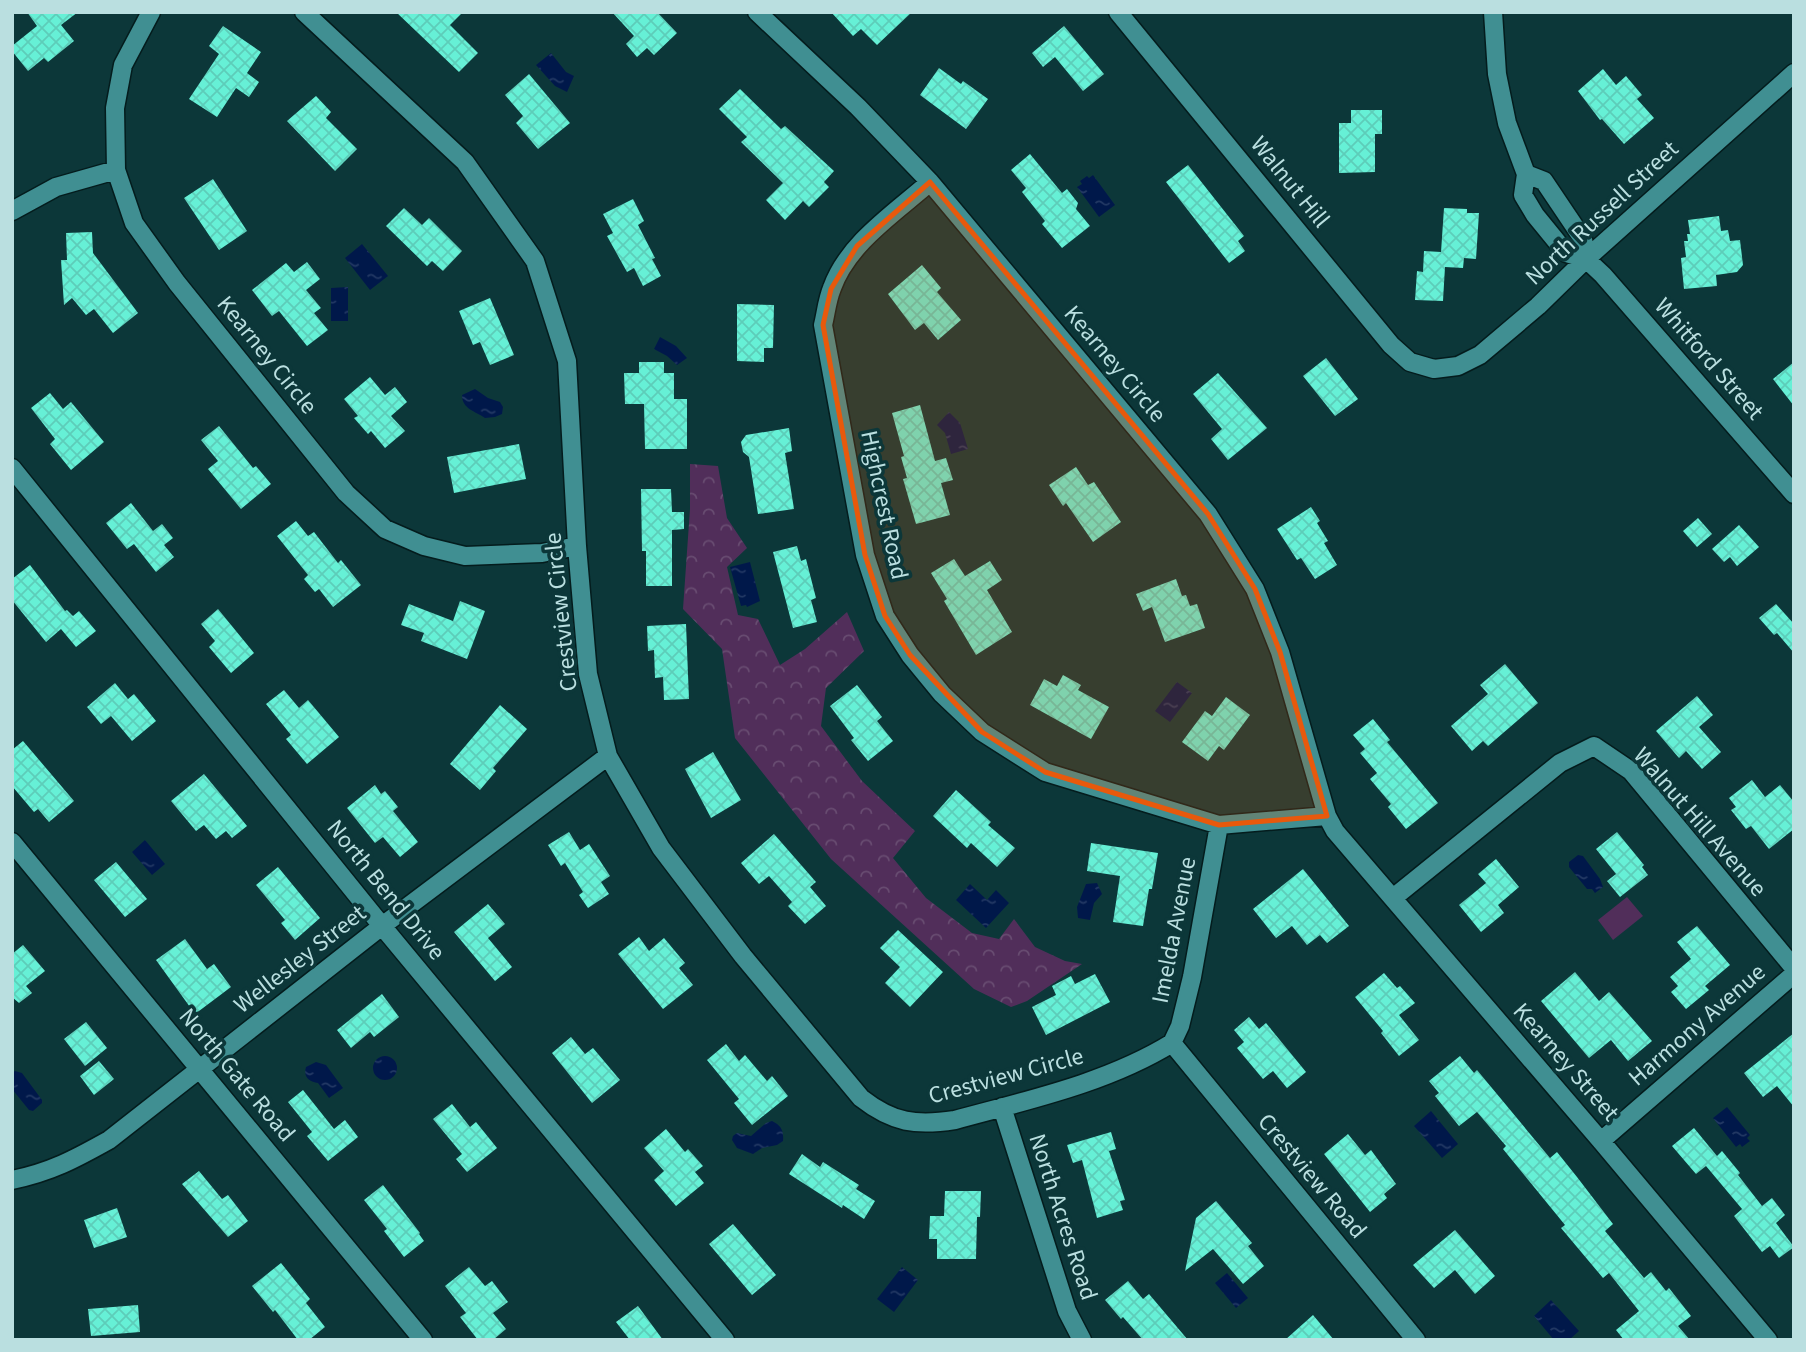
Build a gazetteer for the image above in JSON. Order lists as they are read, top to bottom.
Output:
{
  "streets": {
    "street": [
      "Walnut Hill",
      "North Russell Street",
      "Kearney Circle",
      "Whitford Street",
      "Highcrest Road",
      "Crestview Circle",
      "Walnut Hill Avenue",
      "North Bend Drive",
      "Imelda Avenue",
      "Wellesley Street",
      "Harmony Avenue",
      "Kearney Street",
      "North Gate Road",
      "Crestview Road",
      "North Acres Road"
    ]
  },
  "crossings": [
    ["Walnut Hill", "North Russell Street"],
    ["North Russell Street", "Whitford Street"],
    ["Kearney Circle", "Highcrest Road"],
    ["Kearney Circle", "Crestview Circle"],
    ["Kearney Circle", "Kearney Street"],
    ["Highcrest Road", "Imelda Avenue"],
    ["Highcrest Road", "Kearney Street"],
    ["Crestview Circle", "Imelda Avenue"],
    ["Crestview Circle", "Wellesley Street"],
    ["Crestview Circle", "Crestview Road"],
    ["Crestview Circle", "North Acres Road"],
    ["Walnut Hill Avenue", "Kearney Street"],
    ["North Bend Drive", "Wellesley Street"],
    ["Imelda Avenue", "Crestview Road"],
    ["Wellesley Street", "North Gate Road"],
    ["Harmony Avenue", "Kearney Street"]
  ]
}
